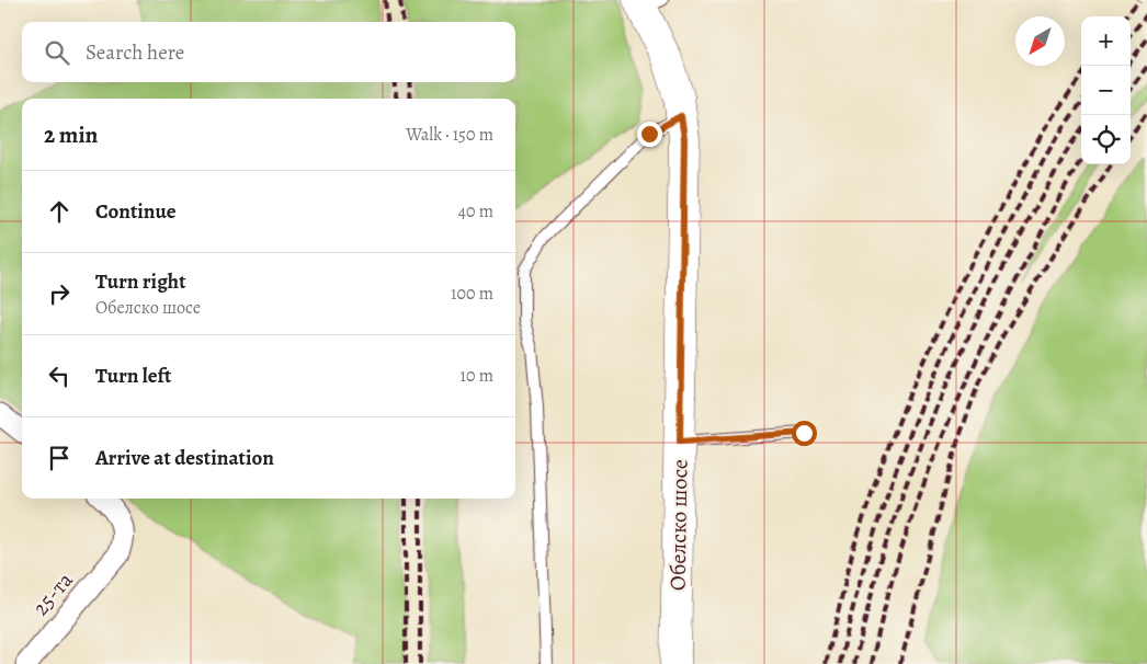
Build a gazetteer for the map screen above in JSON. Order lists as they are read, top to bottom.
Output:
{
  "streets": {
    "street": ["Обелско шосе", "25-та"]
  },
  "north": "bottom left",
  "page": {
    "map_buttons": ["+", "−"],
    "search": "Search here",
    "heading": ["2 min", "Walk · 150 m"],
    "list": [
      ["Continue", "40 m"],
      ["Turn right", "Обелско шосе", "100 m"],
      ["Turn left", "10 m"],
      "Arrive at destination"
    ]
  }
}
